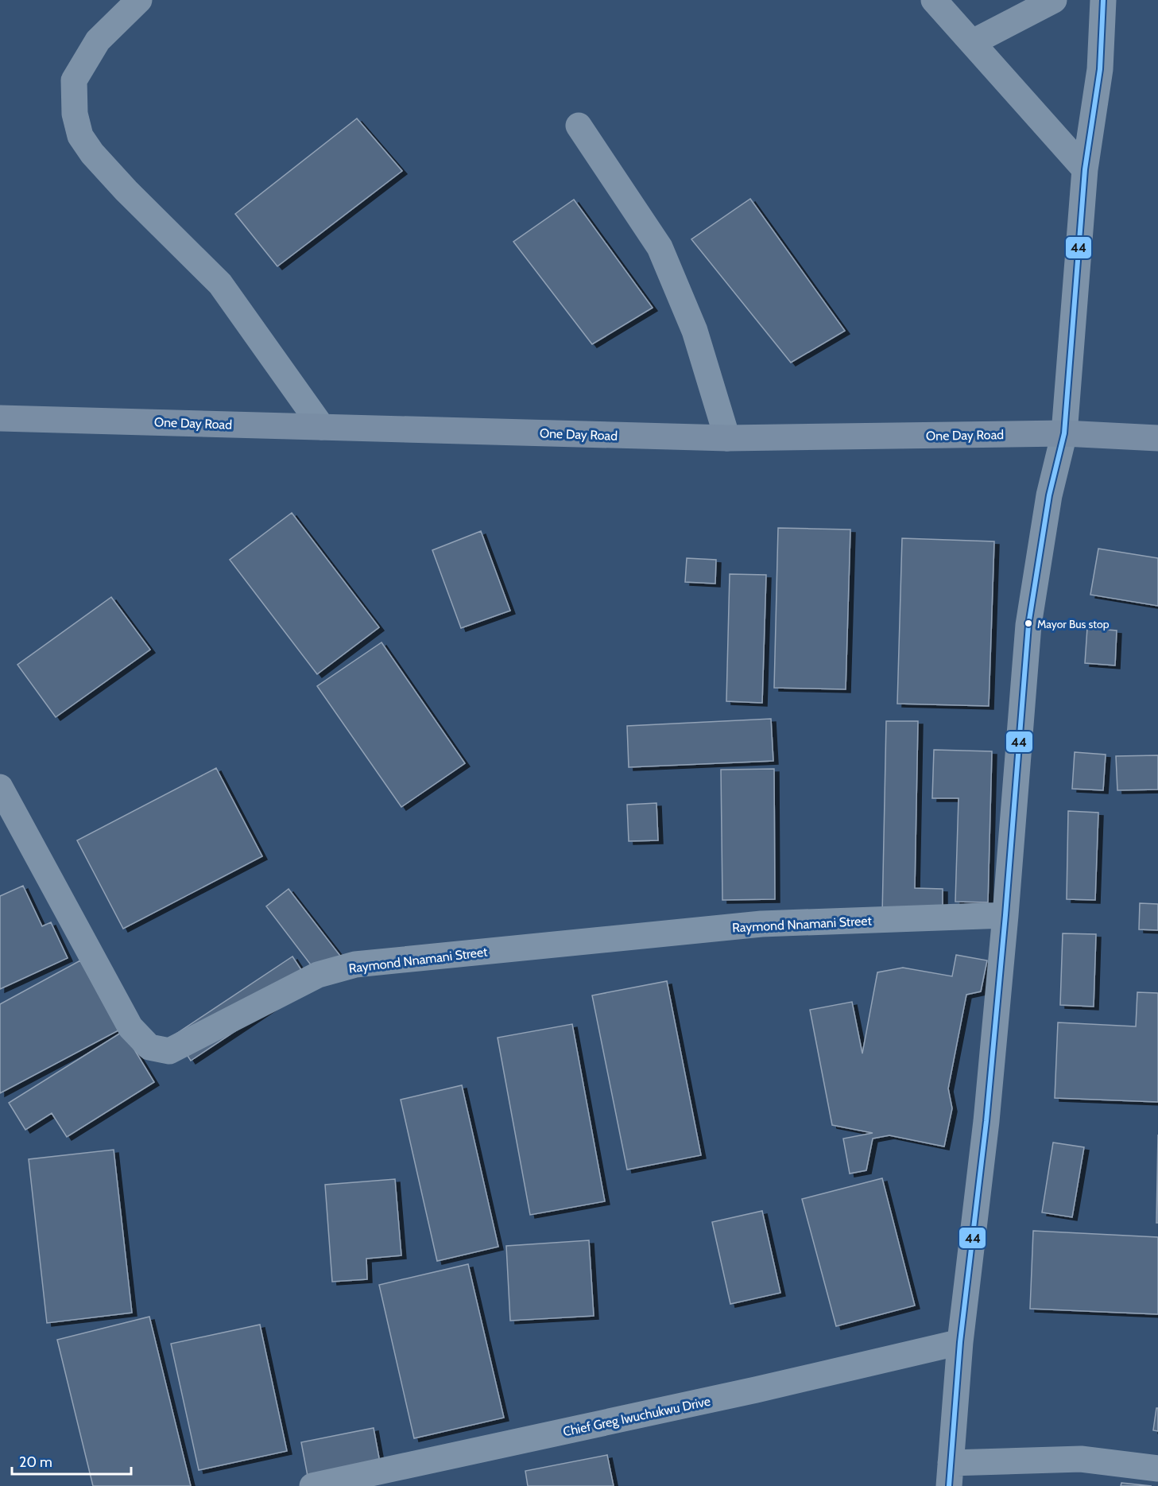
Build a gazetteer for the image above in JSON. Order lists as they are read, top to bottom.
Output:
{
  "streets": {
    "main road": ["One Day Road"],
    "street": ["Raymond Nnamani Street", "Chief Greg Iwuchukwu Drive"]
  },
  "places": ["Mayor Bus stop"],
  "lines": ["transit line 44"],
  "scale_bar": "20 m"
}
